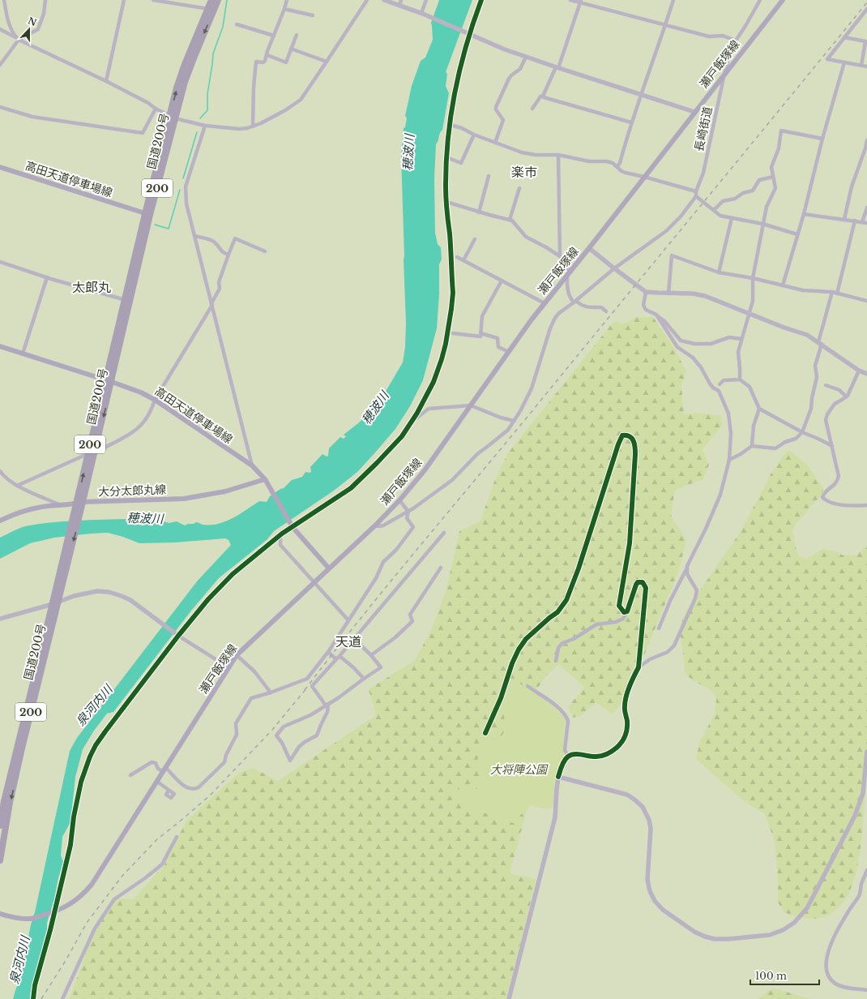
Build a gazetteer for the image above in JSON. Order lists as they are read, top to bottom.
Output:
{
  "streets": {
    "highway": ["国道200号", "200"],
    "main road": ["瀬戸飯塚線", "高田天道停車場線", "大分太郎丸線"],
    "street": ["長崎街道"]
  },
  "crossings": [
    ["瀬戸飯塚線", "長崎街道"],
    ["瀬戸飯塚線", "高田天道停車場線"],
    ["国道200号", "高田天道停車場線"],
    ["国道200号", "大分太郎丸線"],
    ["高田天道停車場線", "大分太郎丸線"]
  ],
  "districts": ["楽市", "太郎丸", "天道"],
  "water": ["穂波川", "泉河内川"],
  "parks": ["大将陣公園"],
  "scale_bar": "100 m",
  "north": "top"
}
